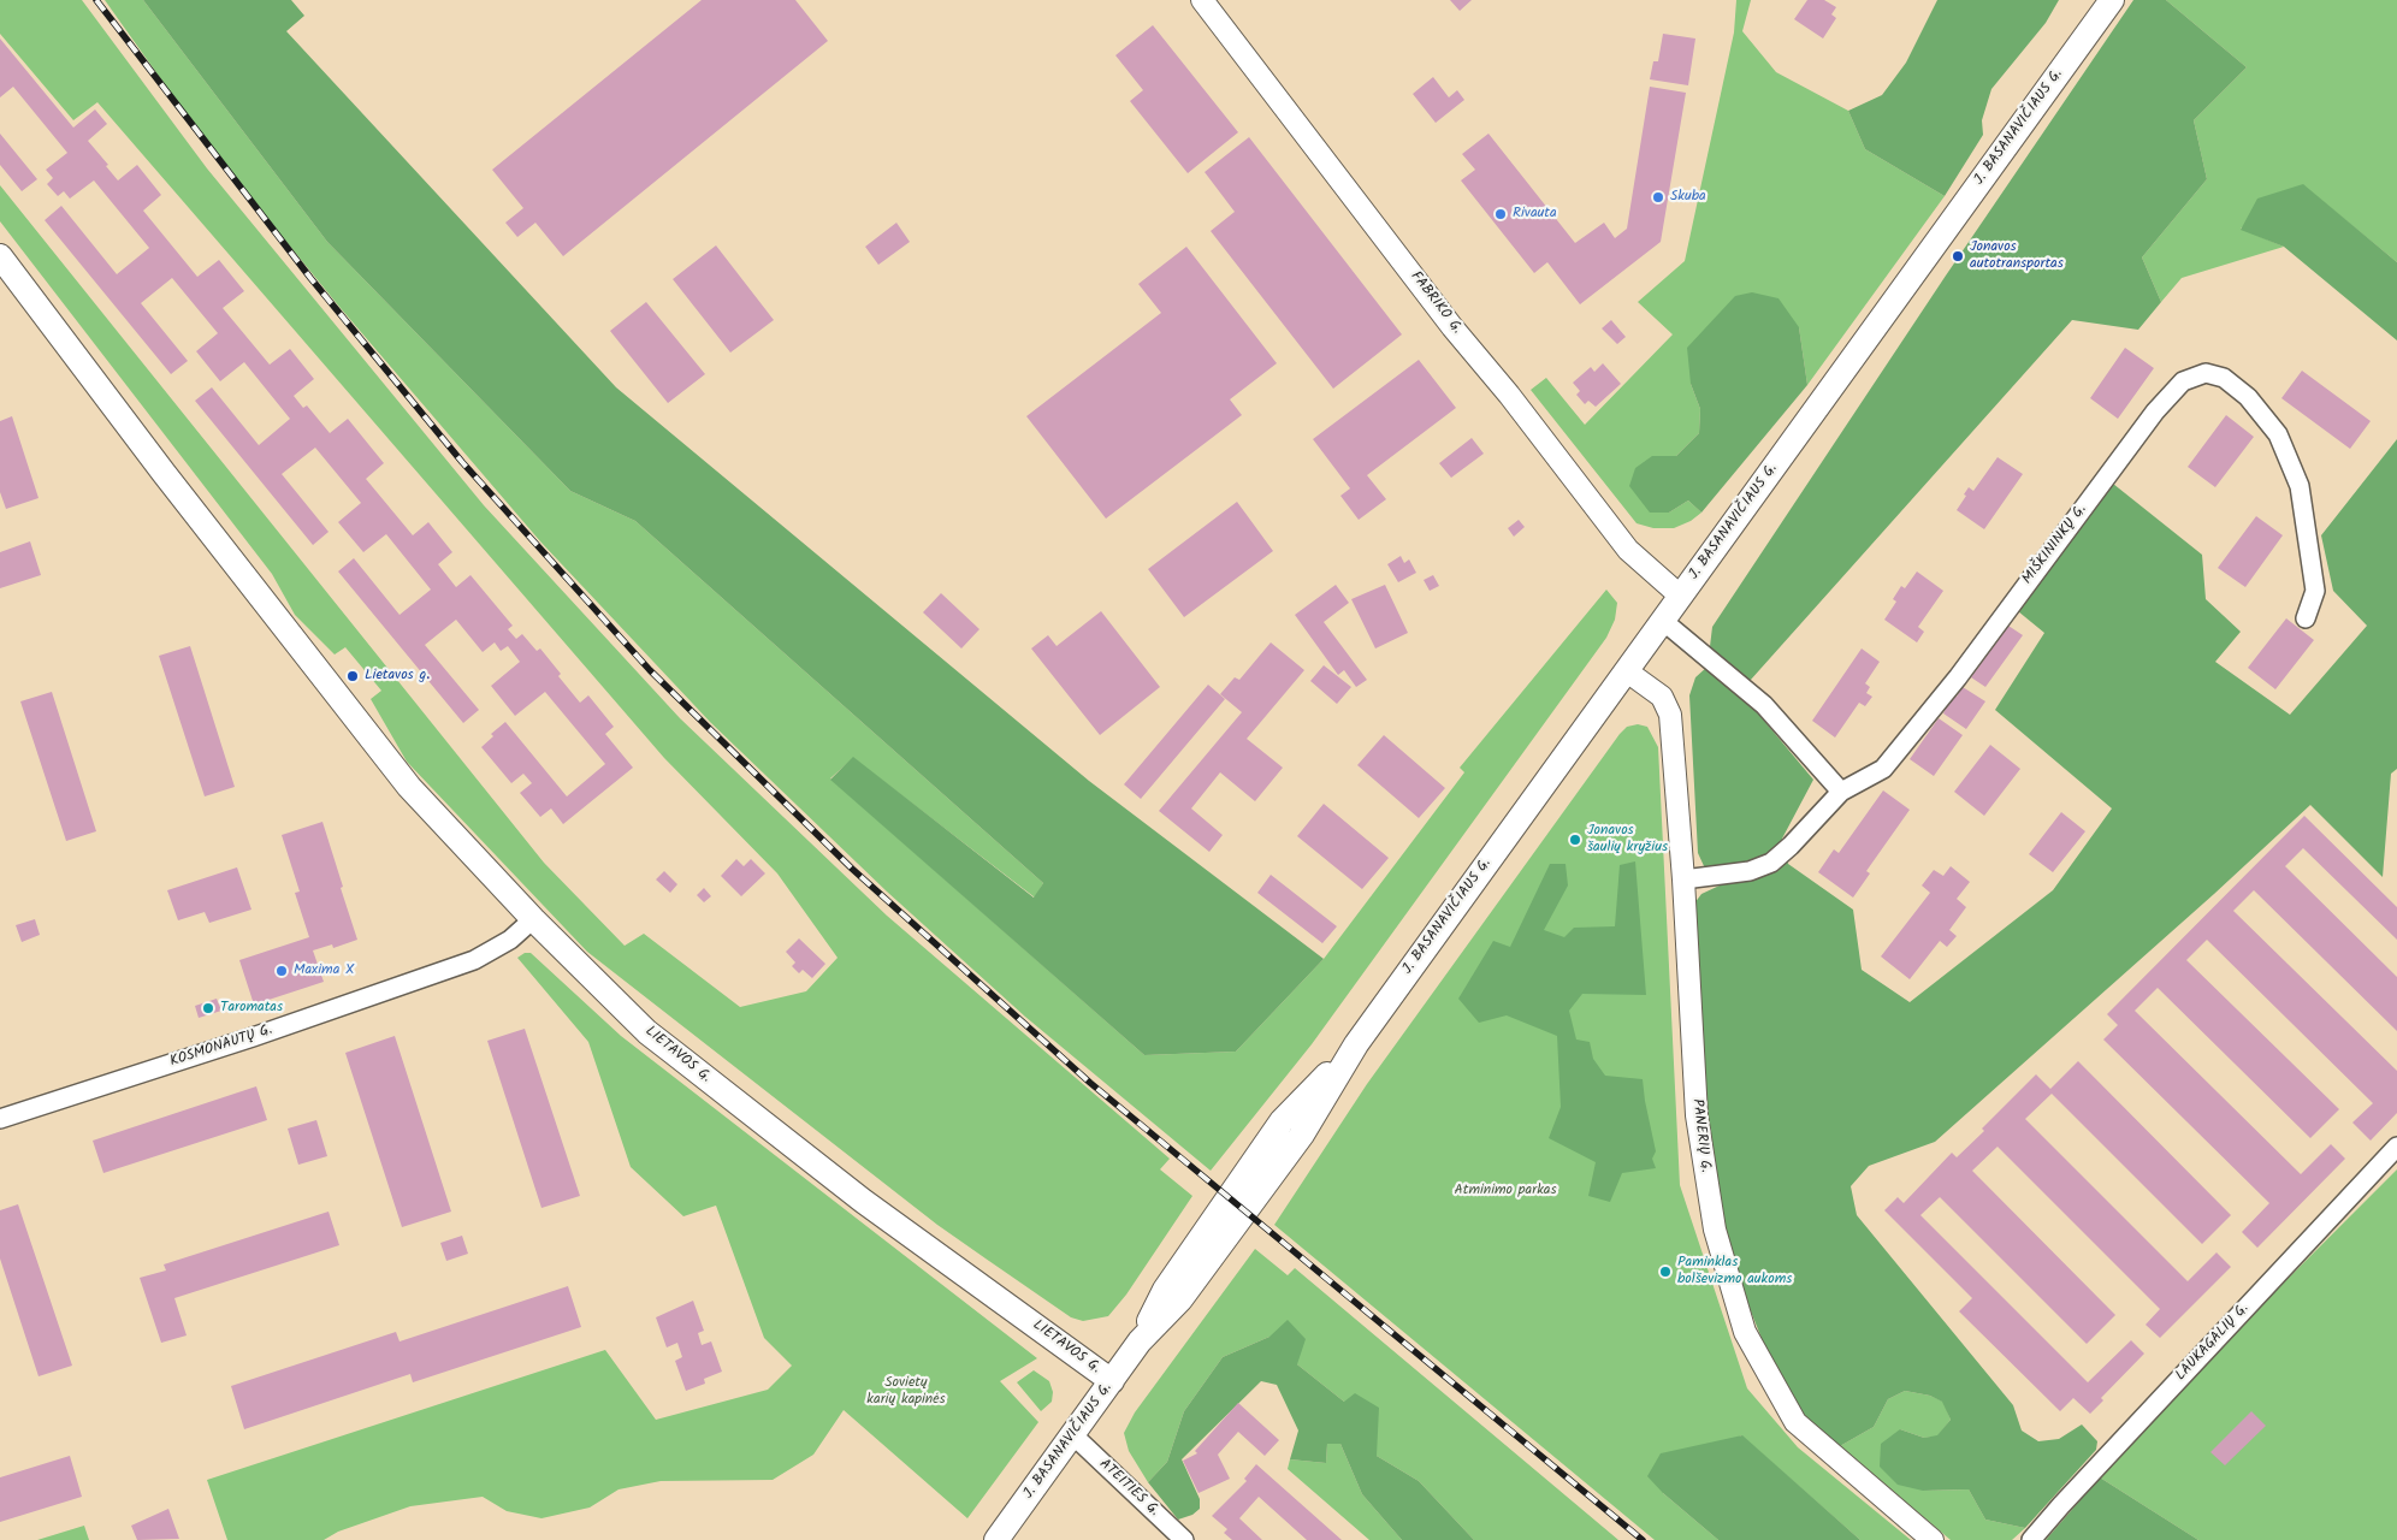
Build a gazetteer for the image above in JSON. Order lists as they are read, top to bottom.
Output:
{
  "streets": {
    "main road": ["J. BASANAVIČIAUS G.", "LIETAVOS G."],
    "street": [
      "FABRIKO G.",
      "MIŠKININKŲ G.",
      "KOSMONAUTŲ G.",
      "PANERIŲ G.",
      "LAUKAGALIŲ G.",
      "ATEITIES G."
    ]
  },
  "crossings": [
    ["J. BASANAVIČIAUS G.", "FABRIKO G."],
    ["J. BASANAVIČIAUS G.", "LIETAVOS G."],
    ["J. BASANAVIČIAUS G.", "PANERIŲ G."],
    ["J. BASANAVIČIAUS G.", "ATEITIES G."],
    ["MIŠKININKŲ G.", "PANERIŲ G."],
    ["KOSMONAUTŲ G.", "LIETAVOS G."]
  ],
  "parks": ["Atminimo parkas", "Sovietų karių kapinės"],
  "places": [
    "Skuba",
    "Rivauta",
    "Jonavos autotransportas",
    "Lietavos g.",
    "Jonavos šaulių kryžius",
    "Maxima X",
    "Taromatas",
    "Paminklas bolševizmo aukoms"
  ]
}
